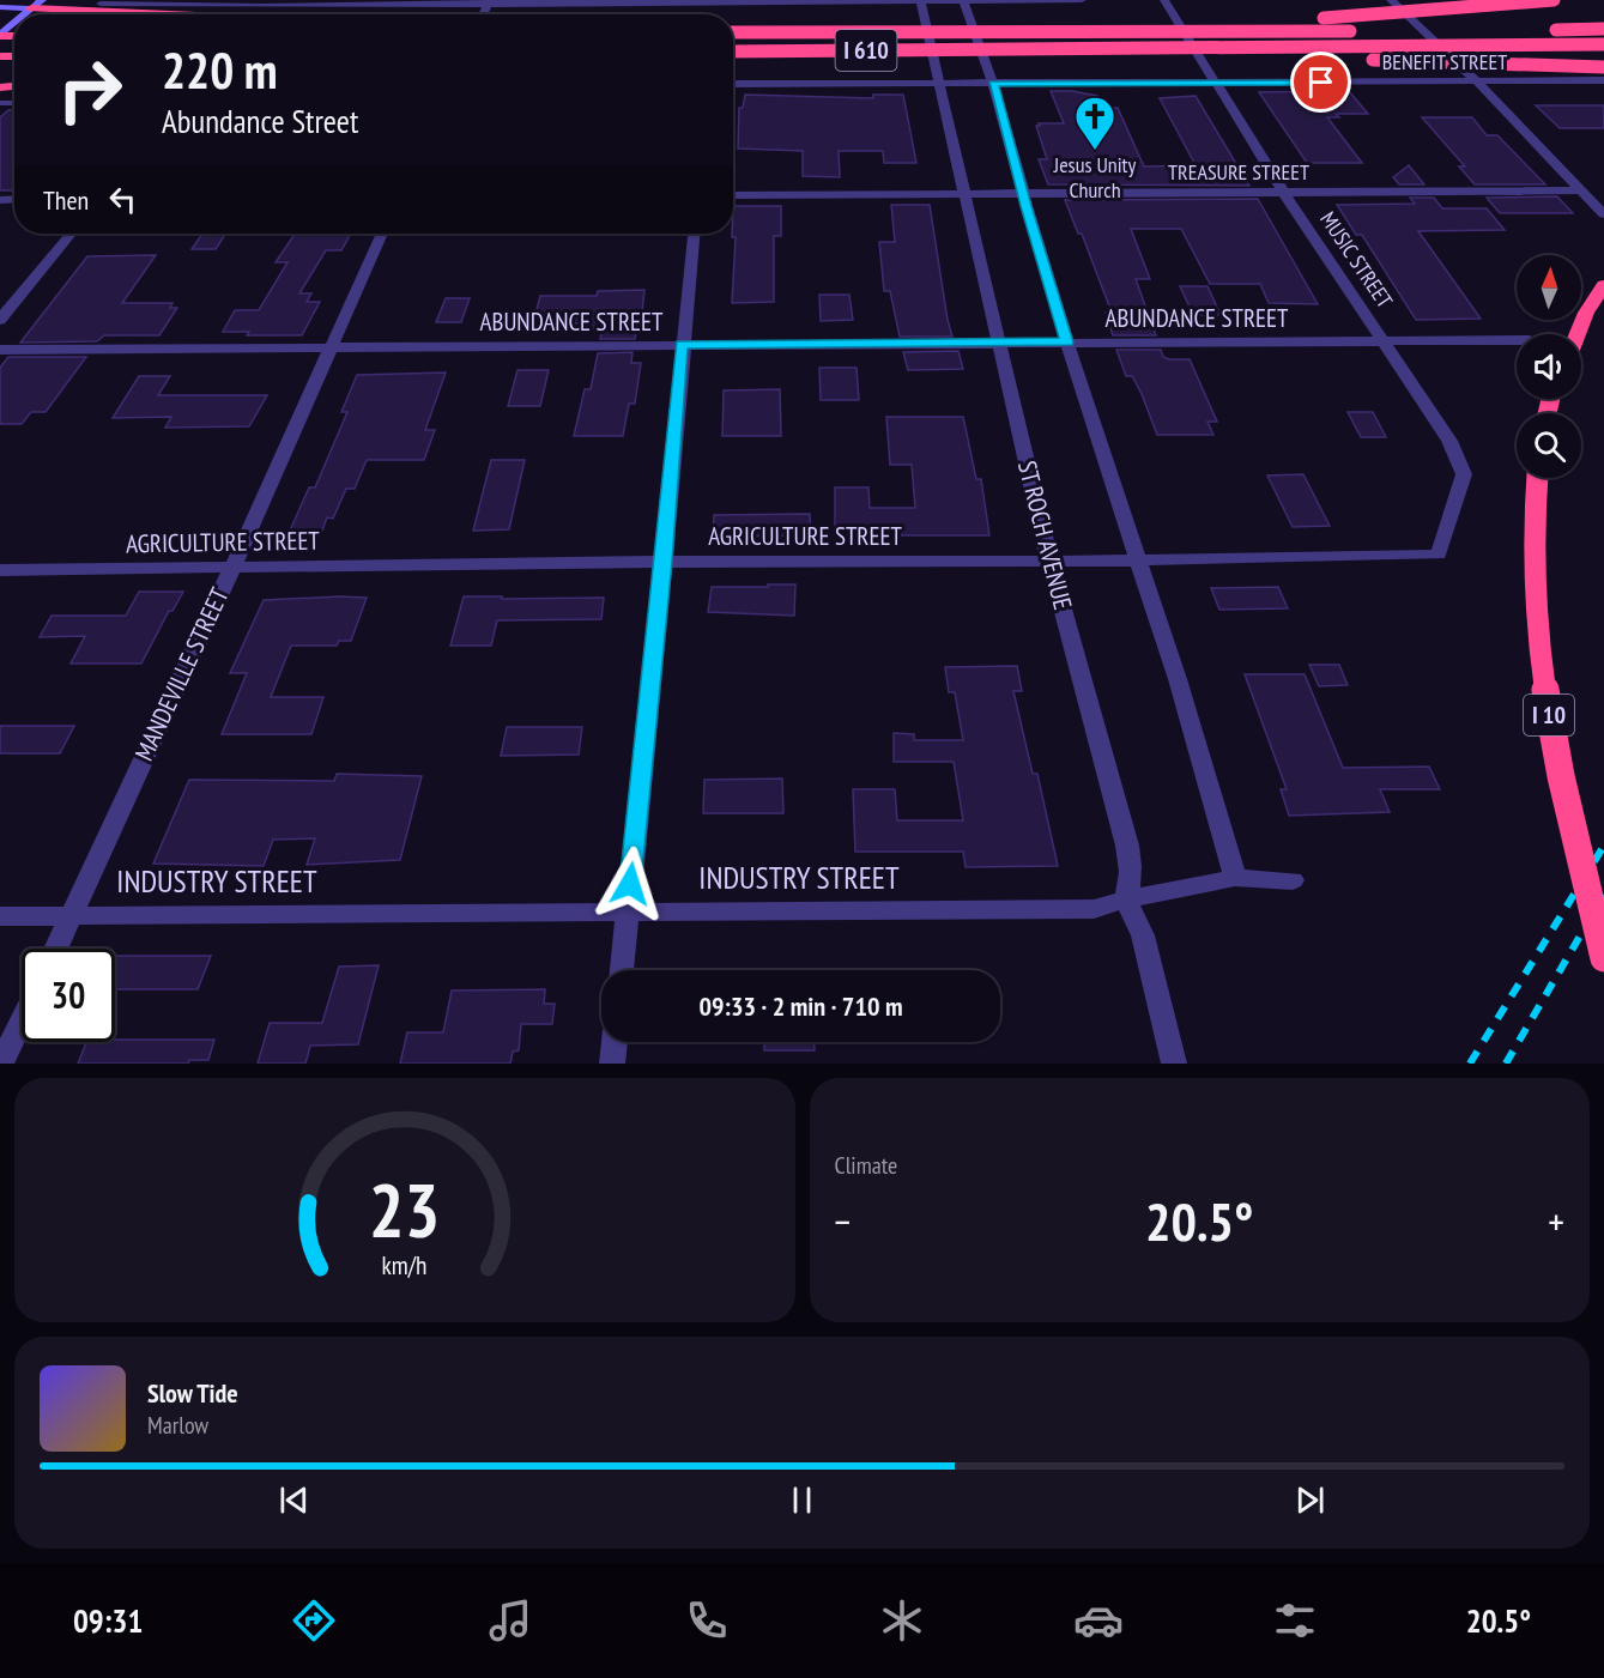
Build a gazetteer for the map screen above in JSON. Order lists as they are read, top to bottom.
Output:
{
  "streets": {
    "highway": ["I 610", "I 10"],
    "street": [
      "BENEFIT STREET",
      "TREASURE STREET",
      "MUSIC STREET",
      "ABUNDANCE STREET",
      "ST ROCH AVENUE",
      "AGRICULTURE STREET",
      "MANDEVILLE STREET",
      "INDUSTRY STREET"
    ]
  },
  "crossings": [
    ["BENEFIT STREET", "MUSIC STREET"],
    ["BENEFIT STREET", "ST ROCH AVENUE"],
    ["TREASURE STREET", "MUSIC STREET"],
    ["TREASURE STREET", "ST ROCH AVENUE"],
    ["MUSIC STREET", "ABUNDANCE STREET"],
    ["MUSIC STREET", "AGRICULTURE STREET"],
    ["ABUNDANCE STREET", "ST ROCH AVENUE"],
    ["ABUNDANCE STREET", "MANDEVILLE STREET"],
    ["ST ROCH AVENUE", "AGRICULTURE STREET"],
    ["ST ROCH AVENUE", "INDUSTRY STREET"],
    ["AGRICULTURE STREET", "MANDEVILLE STREET"],
    ["MANDEVILLE STREET", "INDUSTRY STREET"]
  ],
  "places": {
    "church": ["Jesus Unity Church"]
  },
  "north": "top",
  "page": {
    "turn": ["220 m", "Abundance Street"],
    "then": "Then",
    "limit": "30",
    "trip": "09:33 · 2 min · 710 m",
    "tile": "Climate",
    "heat": ["−", "20.5°", "+"],
    "song": ["Slow Tide", "Marlow"],
    "tabs": ["09:31", "20.5°"],
    "gauge": ["23", "km/h"]
  }
}
